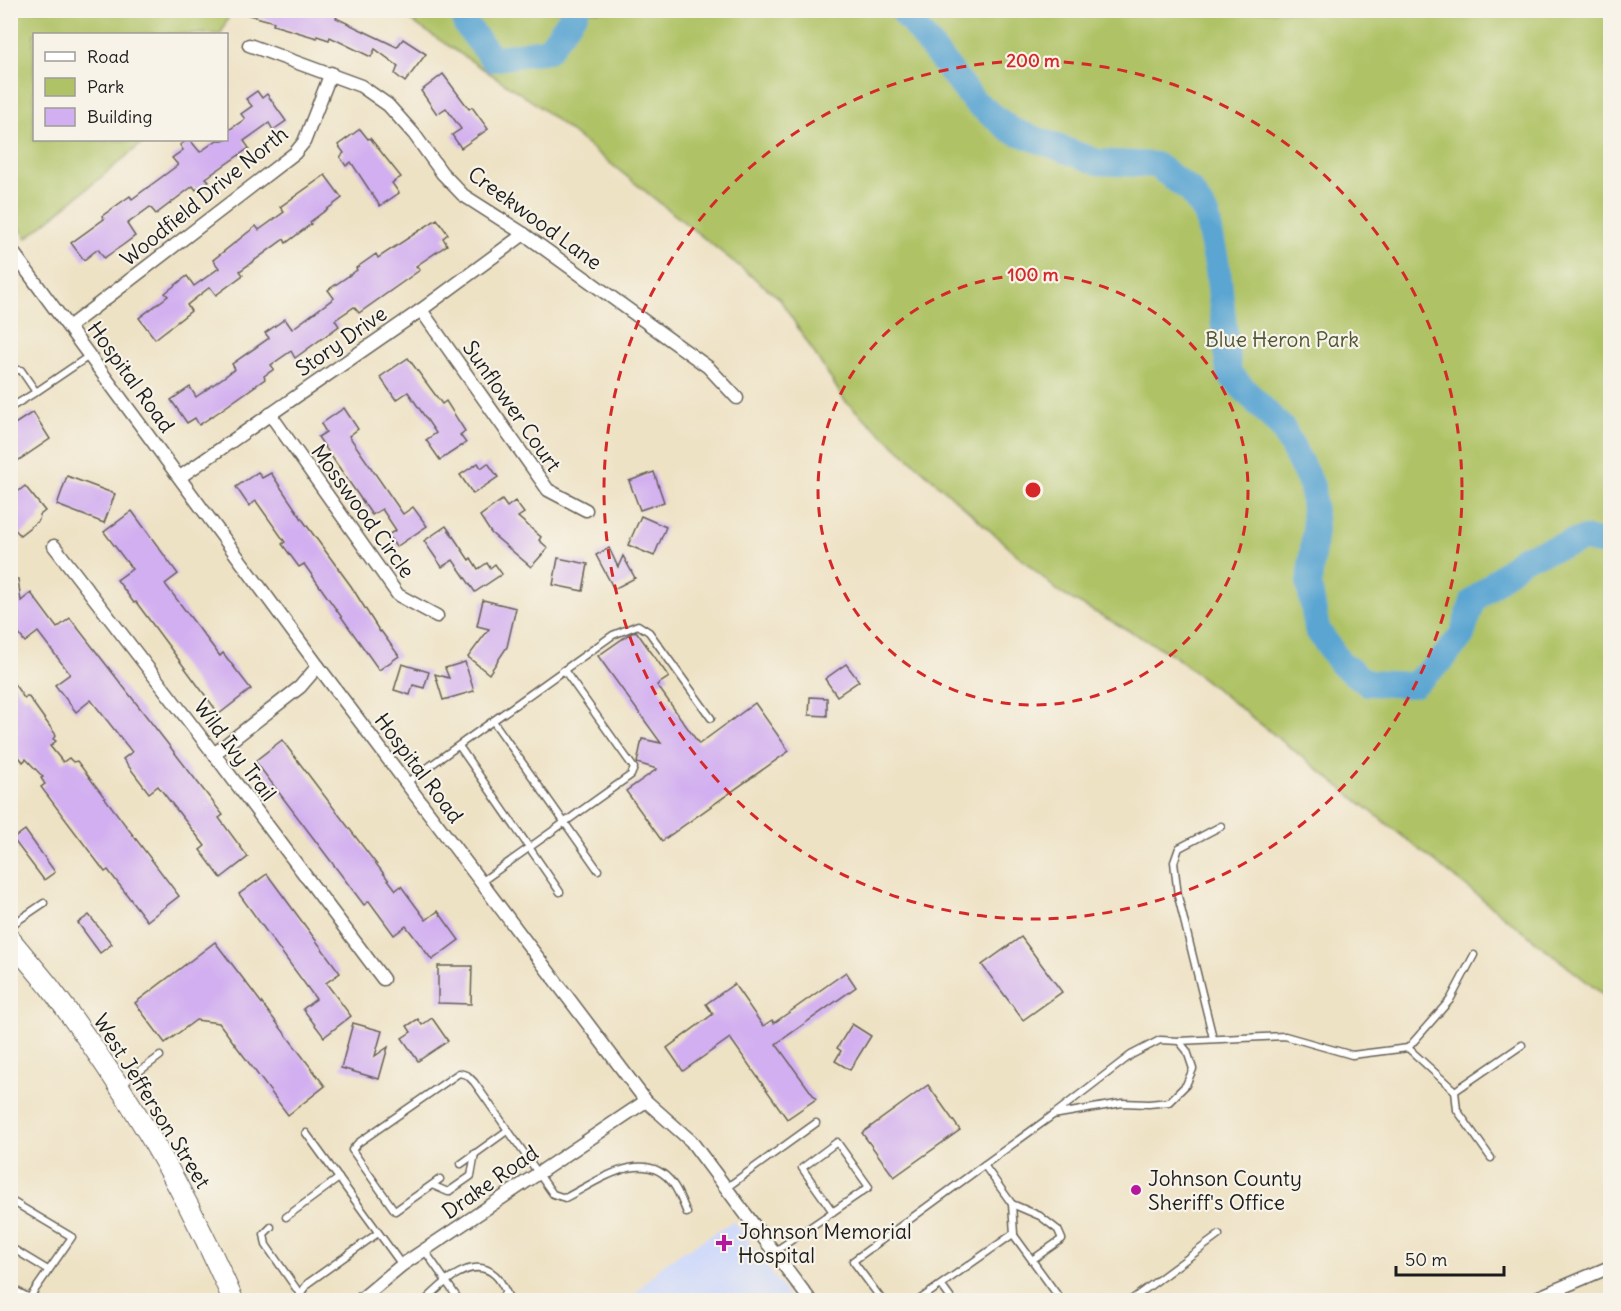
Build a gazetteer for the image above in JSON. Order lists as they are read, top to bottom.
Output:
{
  "streets": {
    "main road": ["West Jefferson Street"],
    "street": [
      "Woodfield Drive North",
      "Creekwood Lane",
      "Story Drive",
      "Hospital Road",
      "Sunflower Court",
      "Mosswood Circle",
      "Wild Ivy Trail",
      "Drake Road"
    ]
  },
  "crossings": [
    ["Woodfield Drive North", "Creekwood Lane"],
    ["Woodfield Drive North", "Hospital Road"],
    ["Creekwood Lane", "Story Drive"],
    ["Story Drive", "Hospital Road"],
    ["Story Drive", "Sunflower Court"],
    ["Story Drive", "Mosswood Circle"],
    ["Hospital Road", "Drake Road"]
  ],
  "parks": ["Blue Heron Park"],
  "places": {
    "other": ["Johnson County Sheriff's Office"],
    "health": ["Johnson Memorial Hospital"]
  },
  "legend": ["Road", "Park", "Building"],
  "scale_bar": "50 m",
  "rings": ["200 m", "100 m"]
}
